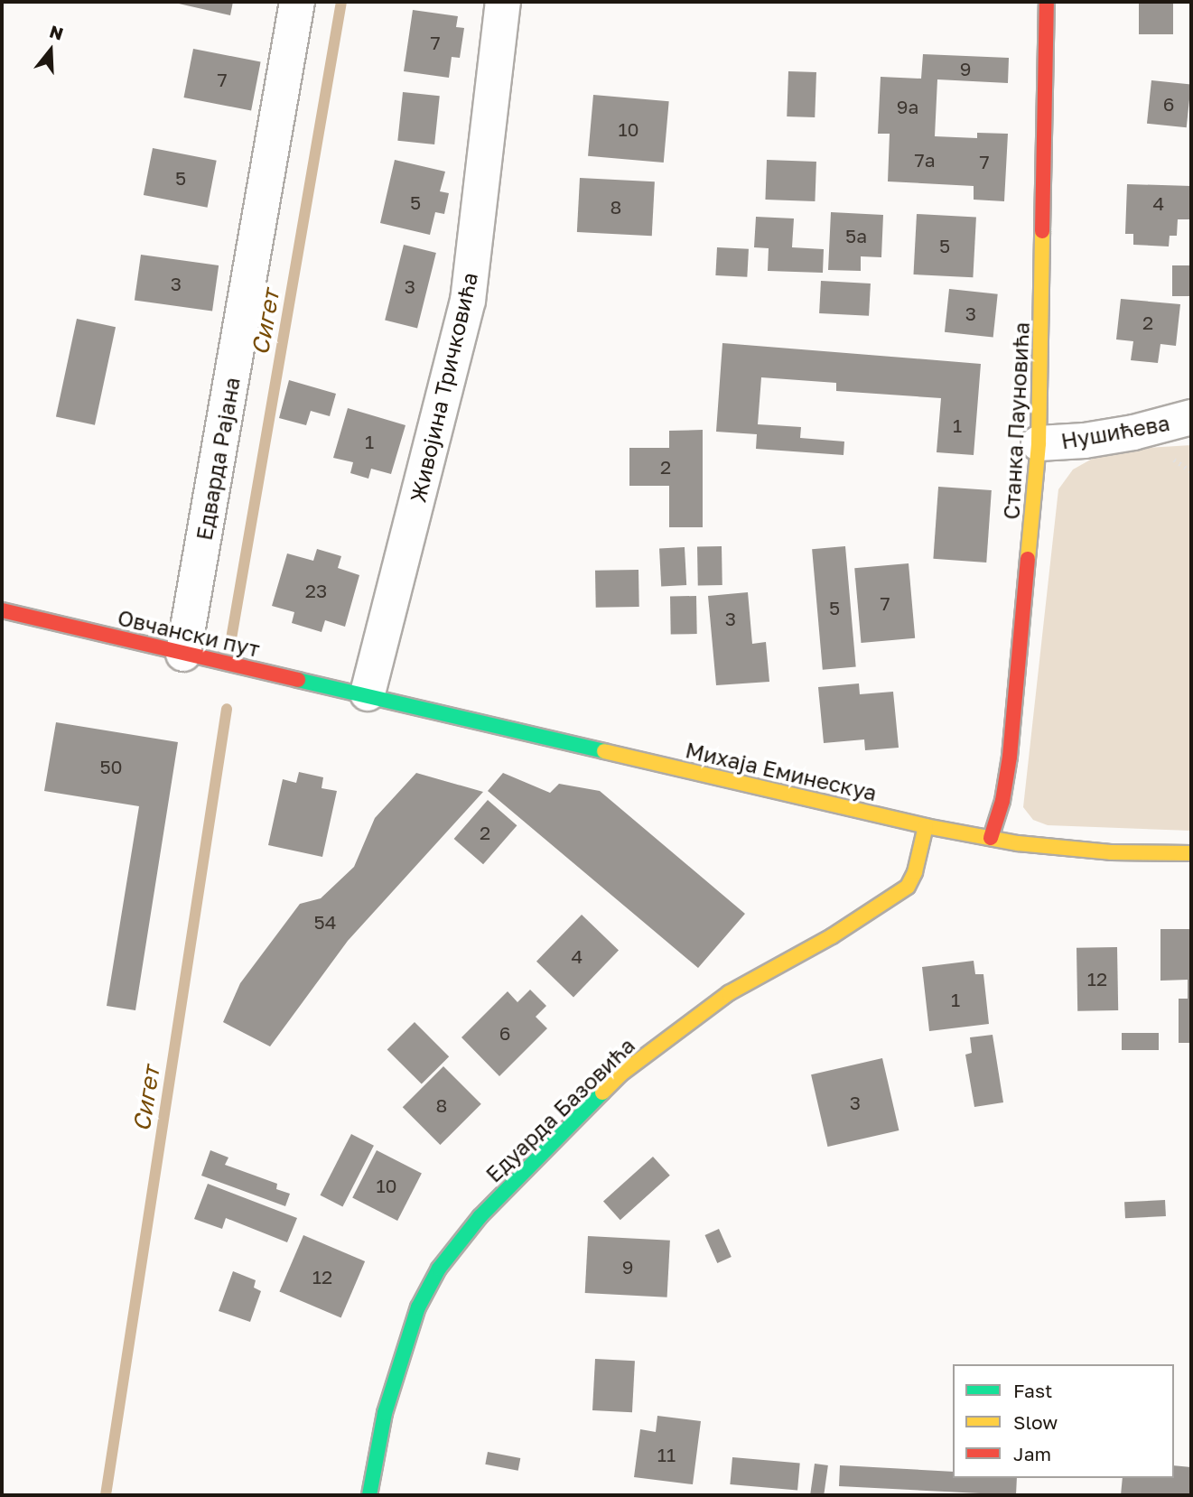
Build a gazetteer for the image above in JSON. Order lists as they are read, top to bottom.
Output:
{
  "streets": {
    "street": [
      "Живојина Тричковића",
      "Станка Пауновића",
      "Нушићева",
      "Едварда Рајана",
      "Овчански пут",
      "Михаја Еминескуа",
      "Едуарда Базовића"
    ]
  },
  "crossings": [
    ["Живојина Тричковића", "Овчански пут"],
    ["Живојина Тричковића", "Михаја Еминескуа"],
    ["Станка Пауновића", "Нушићева"],
    ["Станка Пауновића", "Михаја Еминескуа"],
    ["Едварда Рајана", "Овчански пут"],
    ["Овчански пут", "Михаја Еминескуа"],
    ["Михаја Еминескуа", "Едуарда Базовића"]
  ],
  "water": ["Сигет"],
  "house_numbers": [
    "7",
    "9",
    "7",
    "6",
    "9a",
    "10",
    "7a",
    "7",
    "5",
    "5",
    "4",
    "8",
    "5a",
    "5",
    "3",
    "3",
    "3",
    "2",
    "1",
    "1",
    "2",
    "23",
    "7",
    "5",
    "3",
    "50",
    "2",
    "54",
    "4",
    "12",
    "1",
    "6",
    "3",
    "8",
    "10",
    "9",
    "12",
    "11"
  ],
  "legend": ["Fast", "Slow", "Jam"],
  "north": "top"
}
